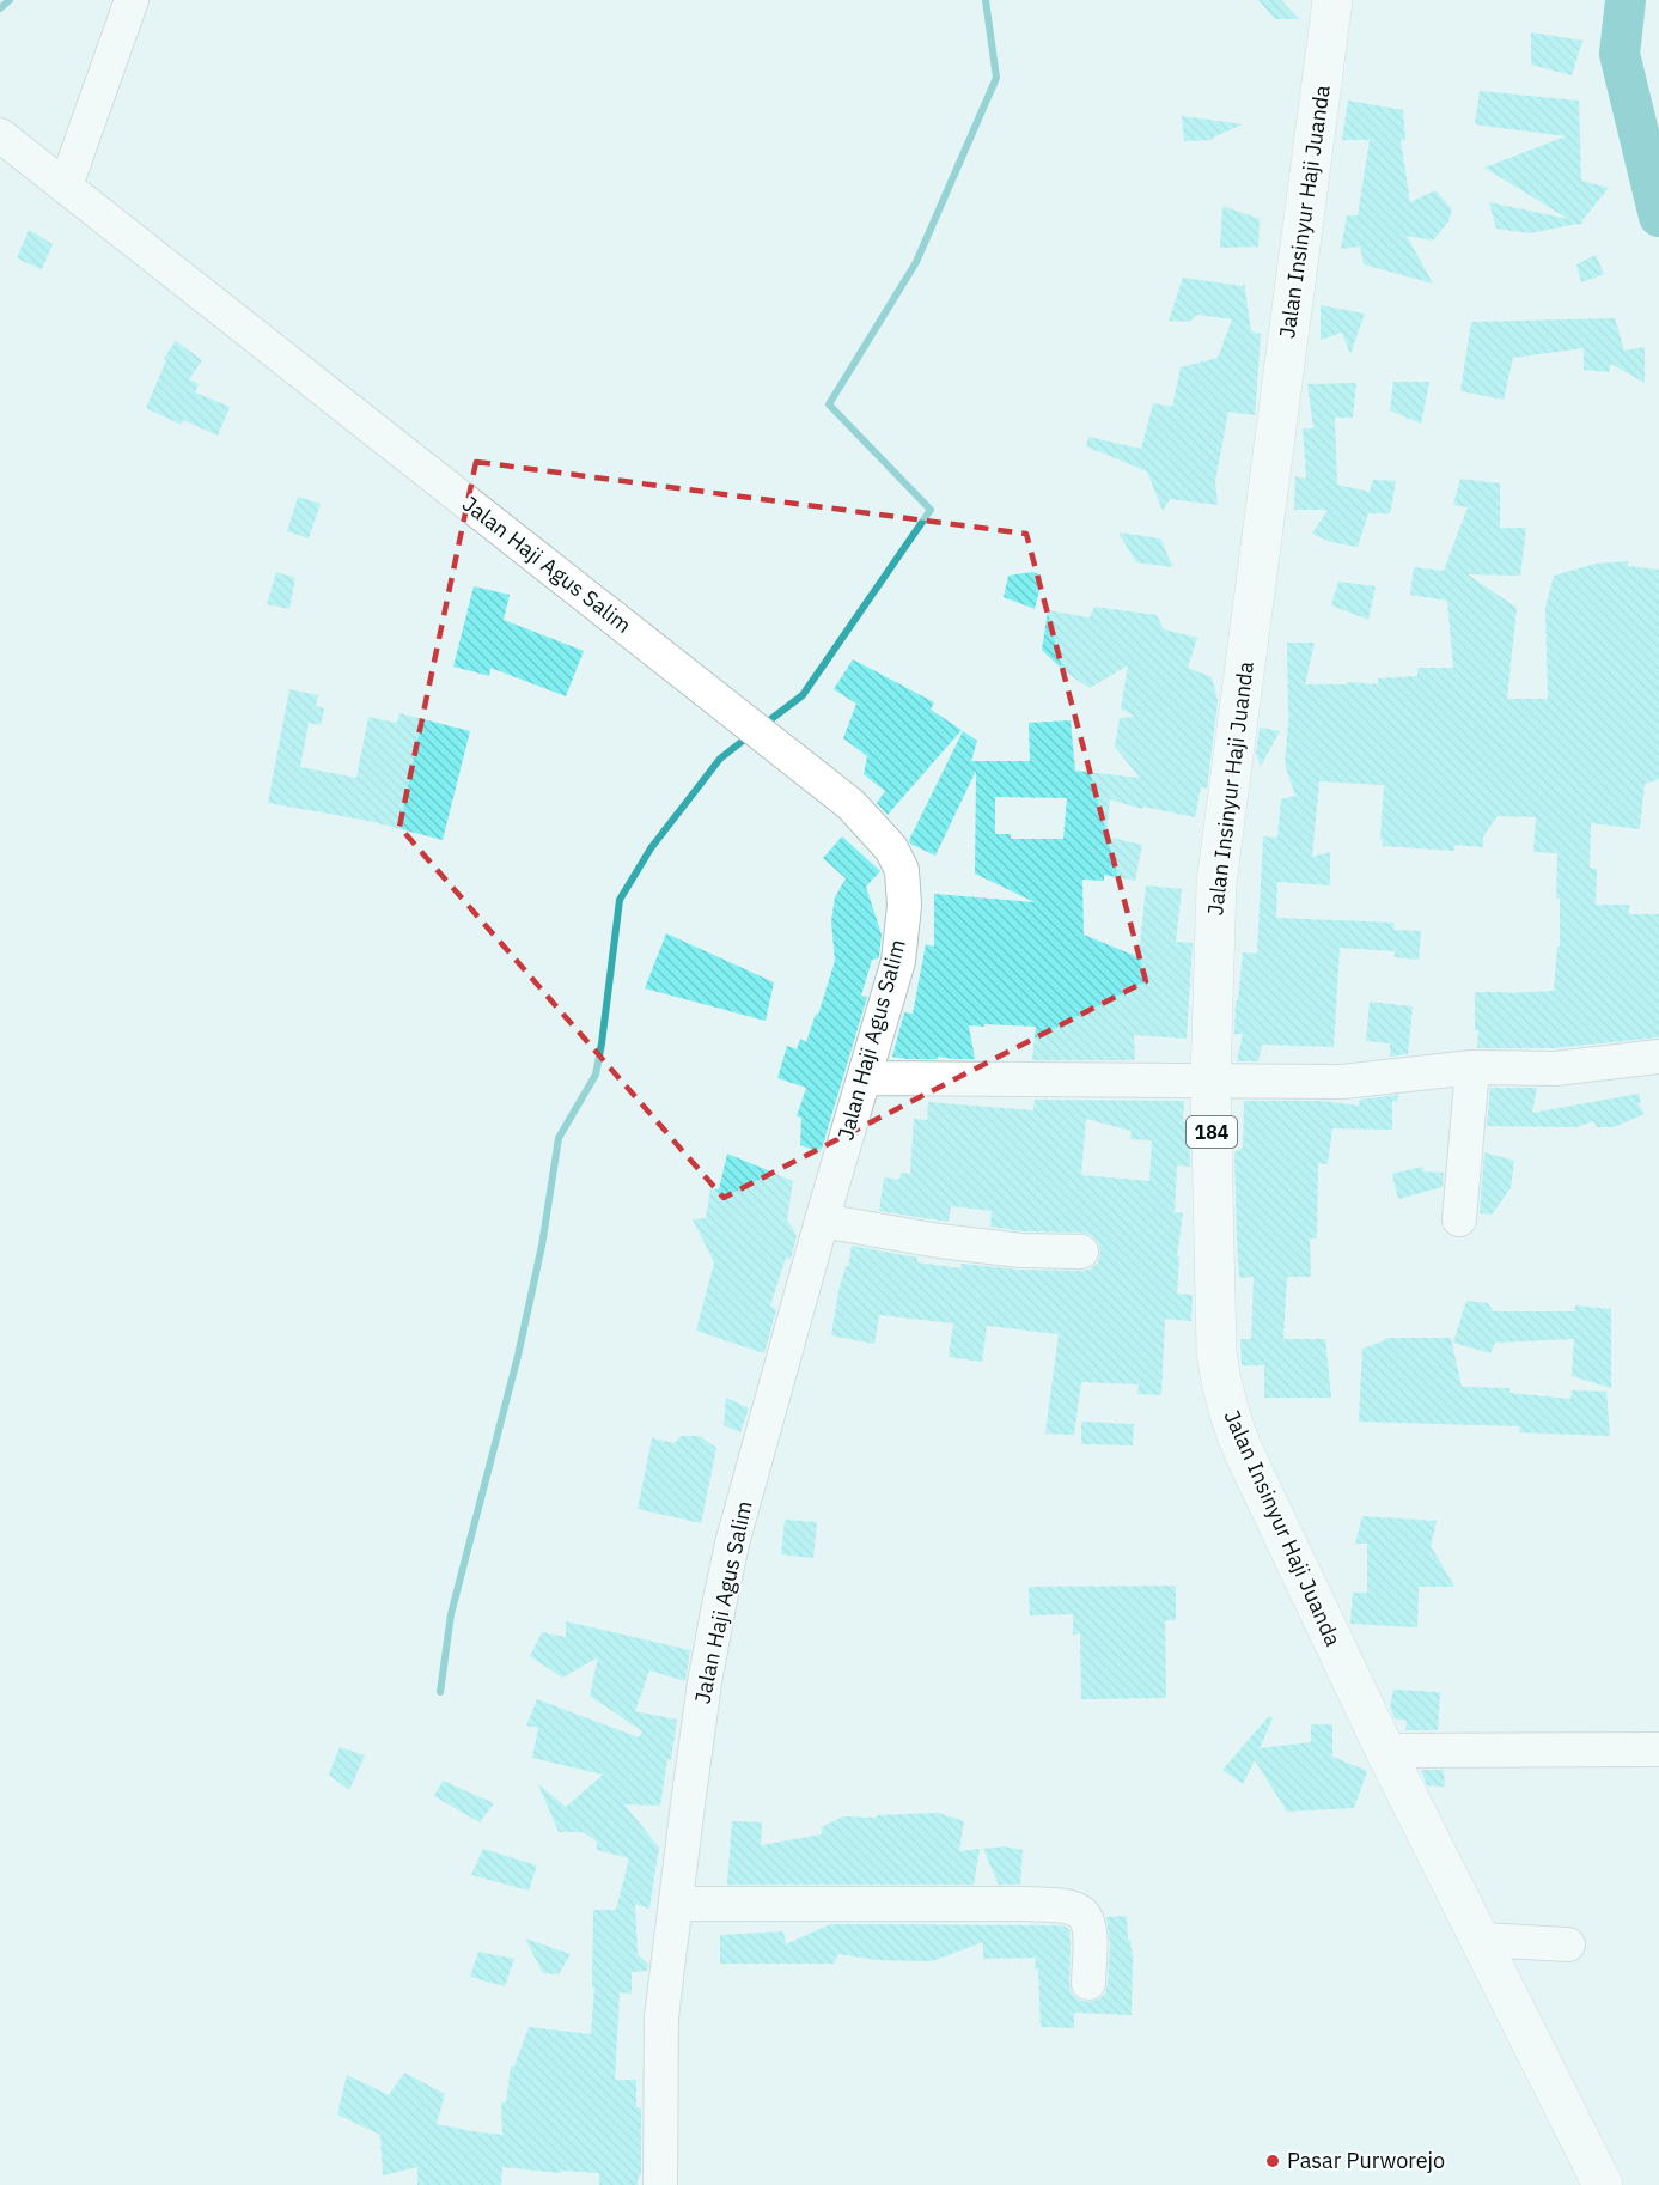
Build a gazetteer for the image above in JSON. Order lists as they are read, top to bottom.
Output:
{
  "streets": {
    "main road": ["Jalan Insinyur Haji Juanda", "184"],
    "street": ["Jalan Haji Agus Salim"]
  },
  "places": ["Pasar Purworejo"]
}
